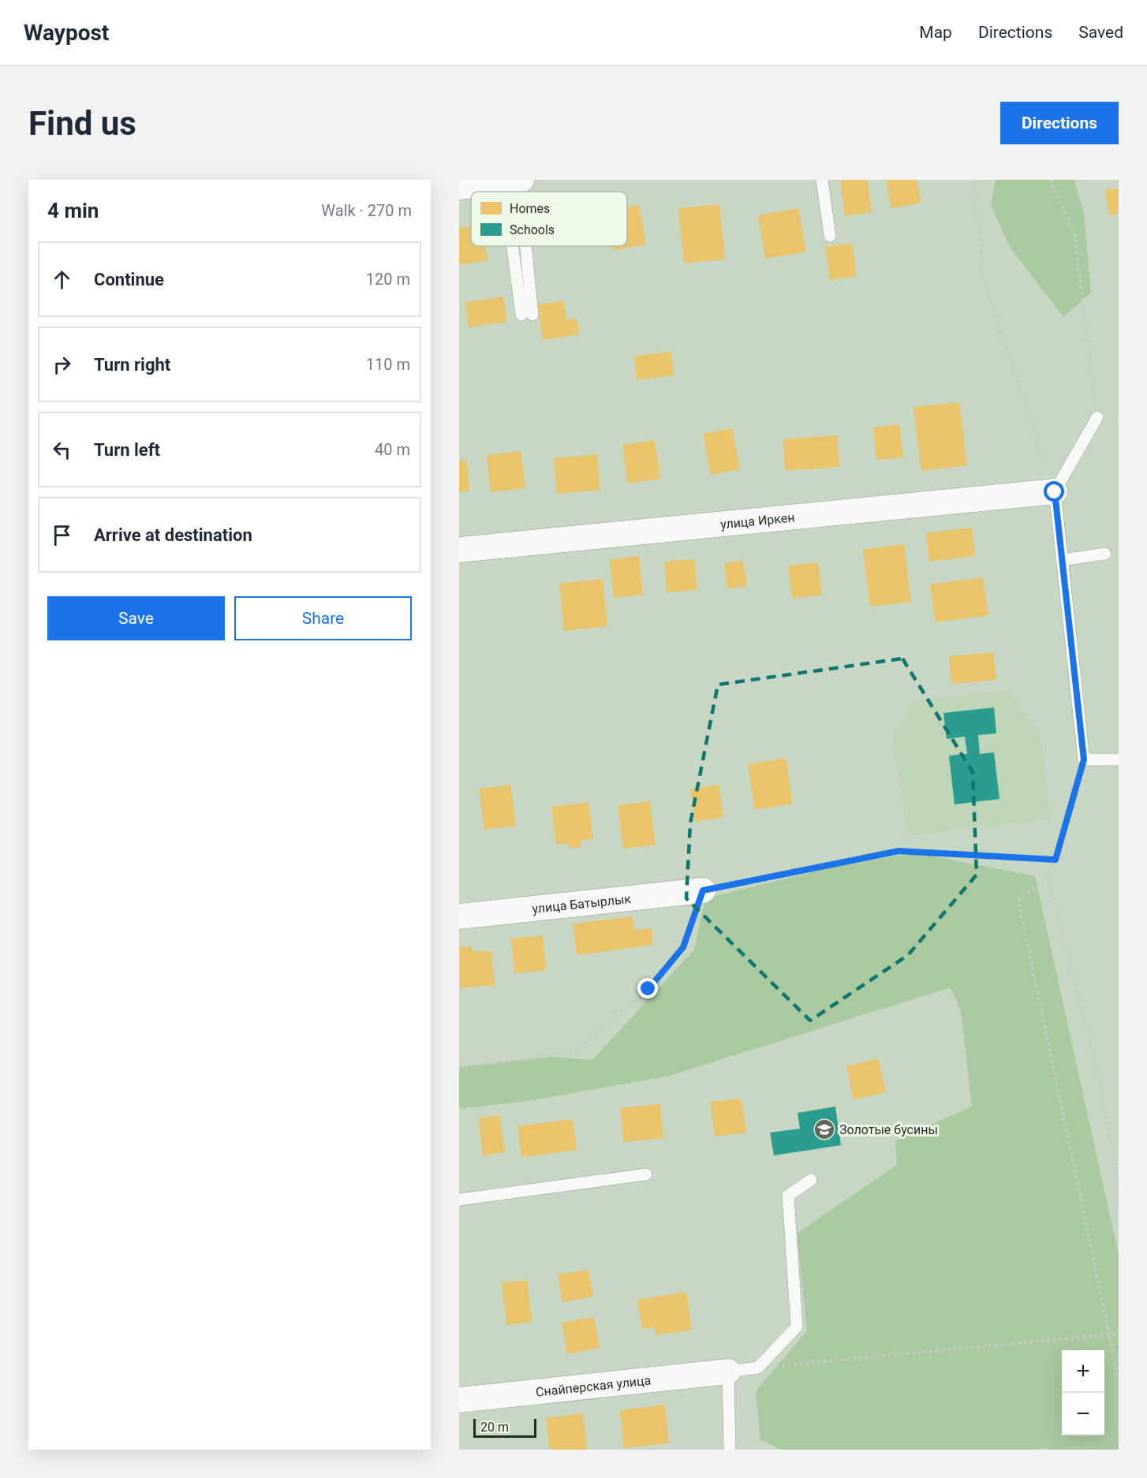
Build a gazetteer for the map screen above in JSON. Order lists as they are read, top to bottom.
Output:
{
  "streets": {
    "street": ["улица Иркен", "улица Батырлык", "Снайперская улица"]
  },
  "places": {
    "school or university": ["Золотые бусины"]
  },
  "legend": ["Homes", "Schools"],
  "scale_bar": "20 m",
  "page": {
    "header": "Waypost",
    "nav": ["Map", "Directions", "Saved"],
    "buttons": [
      "Directions",
      ["Save", "Share"]
    ],
    "title": "Find us",
    "heading": ["4 min", "Walk · 270 m"],
    "list": [
      ["Continue", "120 m"],
      ["Turn right", "110 m"],
      ["Turn left", "40 m"],
      "Arrive at destination"
    ],
    "map_buttons": ["+", "−"],
    "scale": "20 m"
  }
}
